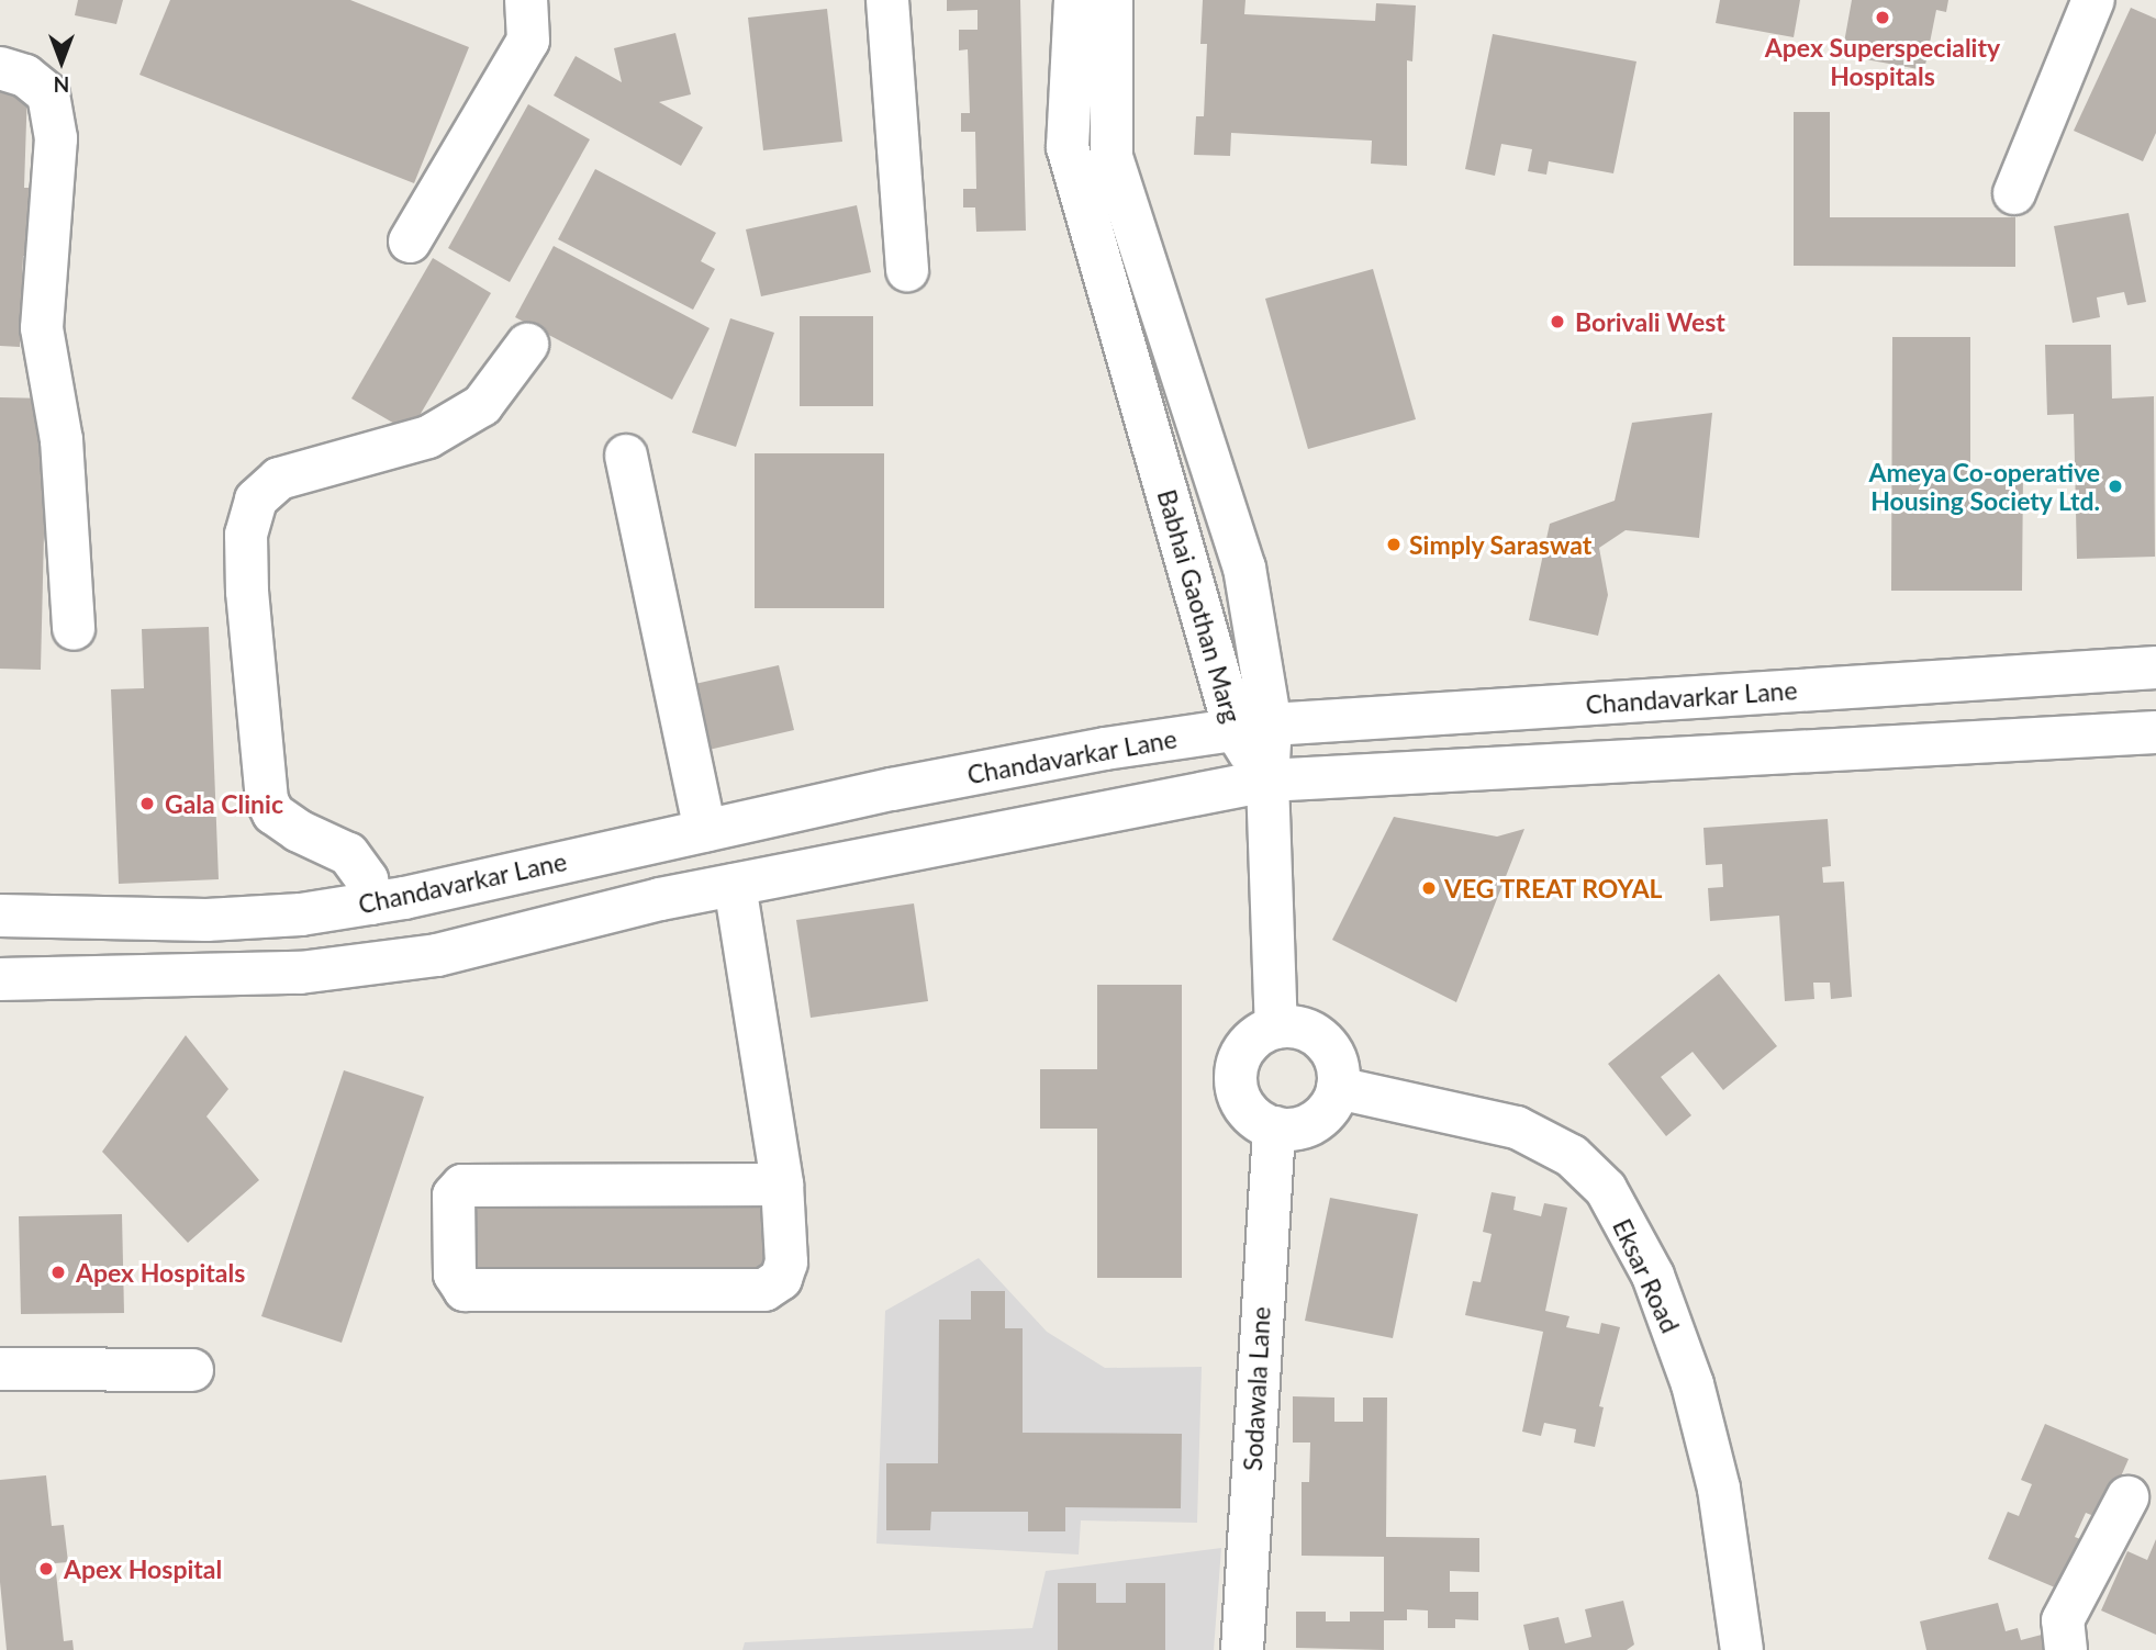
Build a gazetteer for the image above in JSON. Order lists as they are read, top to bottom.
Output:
{
  "streets": {
    "street": [
      "Babhai Gaothan Marg",
      "Chandavarkar Lane",
      "Eksar Road",
      "Sodawala Lane"
    ]
  },
  "crossings": [
    ["Babhai Gaothan Marg", "Chandavarkar Lane"],
    ["Eksar Road", "Sodawala Lane"]
  ],
  "places": [
    "Apex Superspeciality Hospitals",
    "Borivali West",
    "Ameya Co-operative Housing Society Ltd.",
    "Simply Saraswat",
    "Gala Clinic",
    "VEG TREAT ROYAL",
    "Apex Hospitals",
    "Apex Hospital"
  ],
  "north": "bottom"
}
